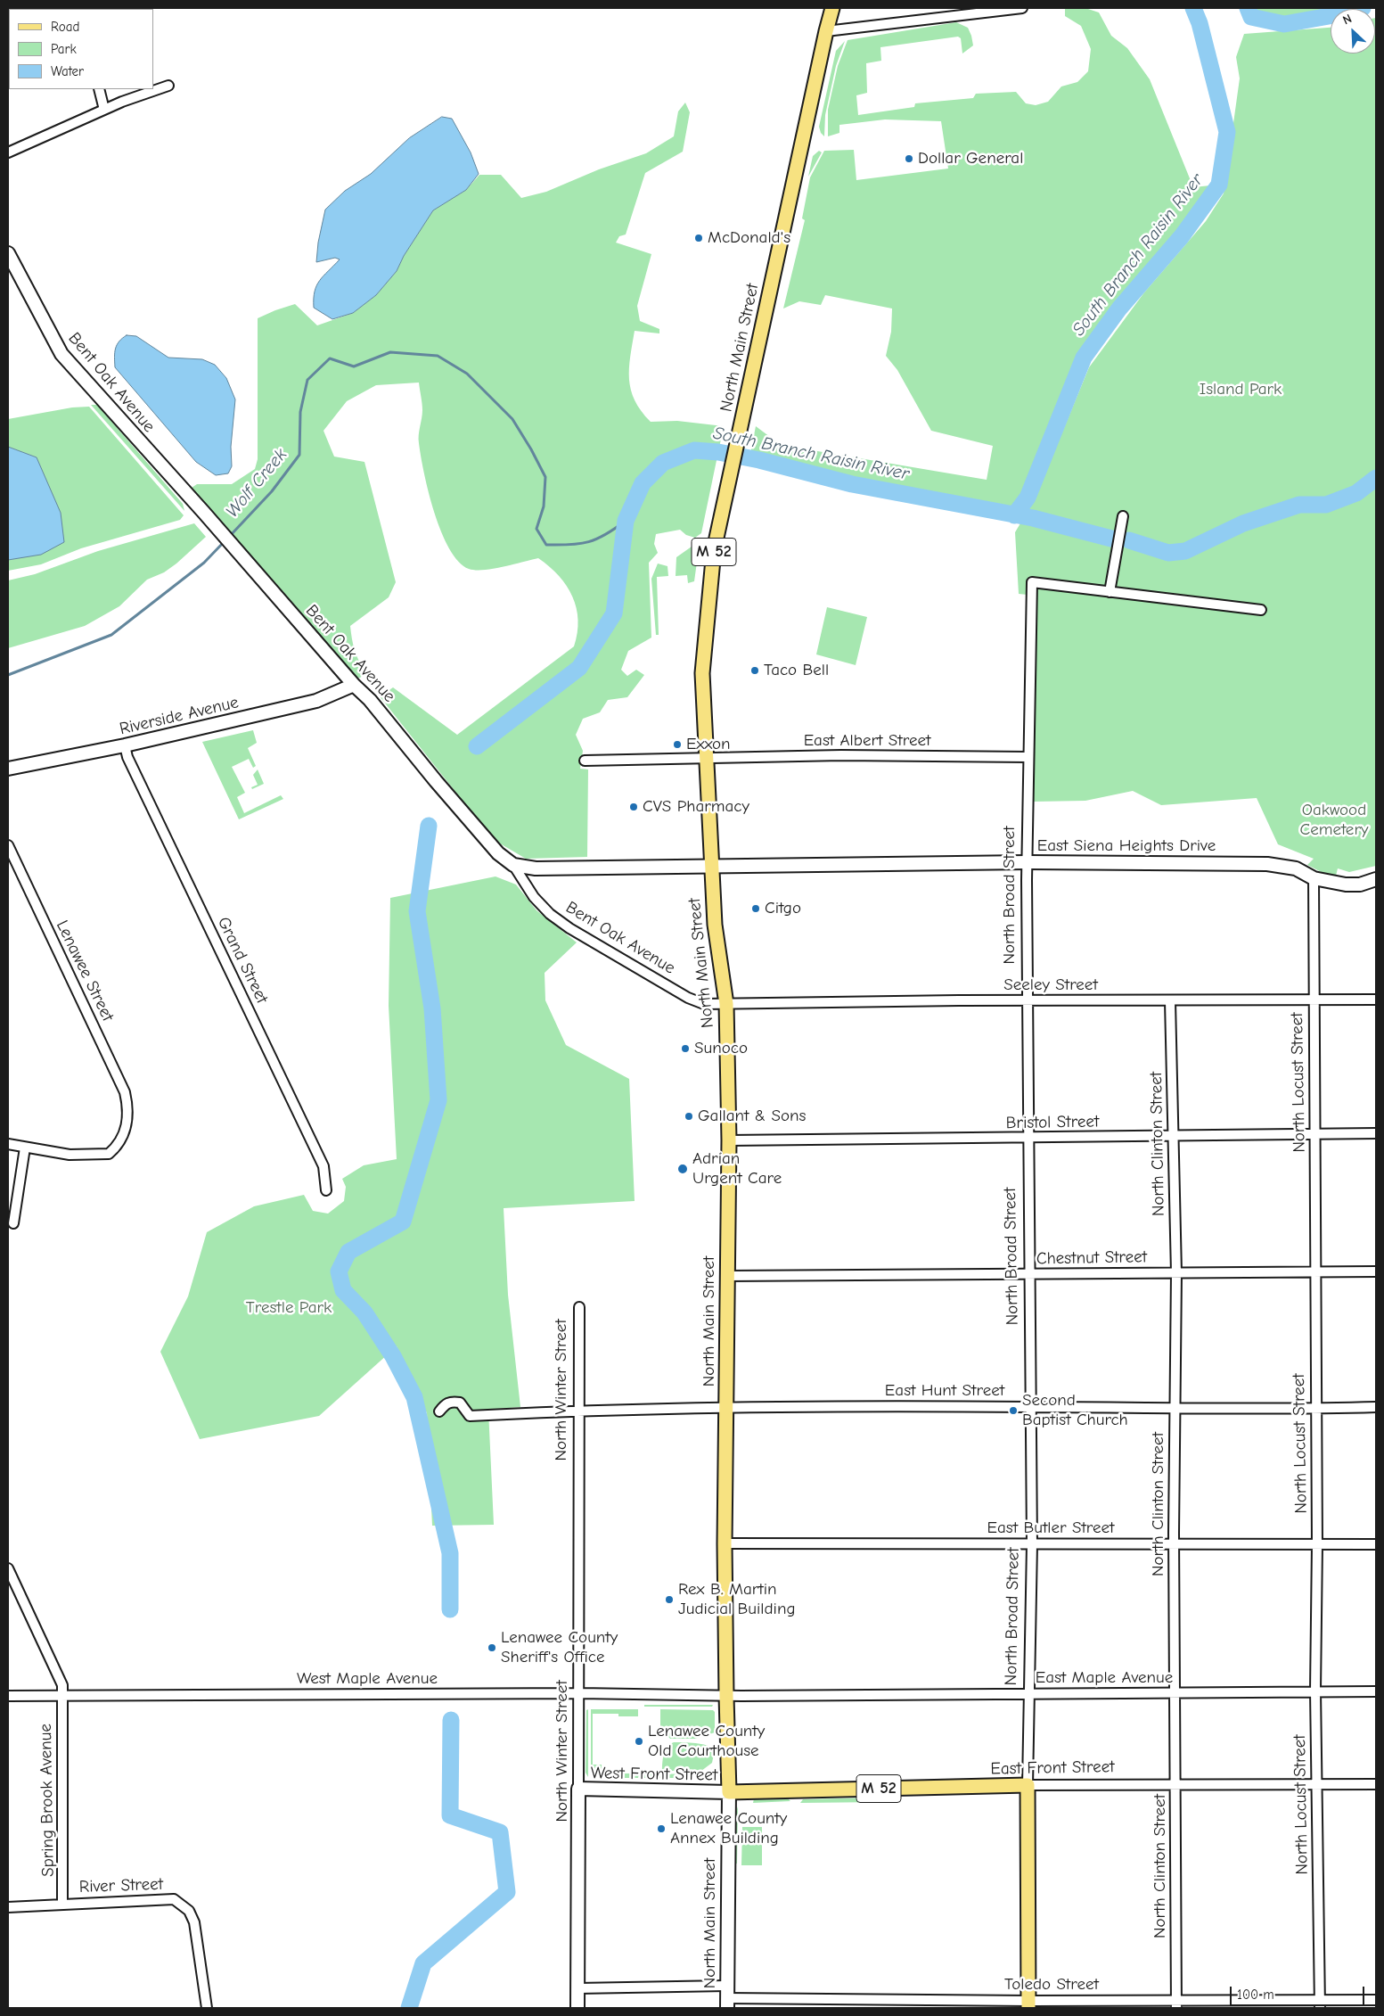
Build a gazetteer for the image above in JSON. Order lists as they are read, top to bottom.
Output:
{
  "streets": {
    "main road": [
      "North Main Street",
      "M 52",
      "North Broad Street",
      "East Front Street"
    ],
    "street": [
      "Bent Oak Avenue",
      "Riverside Avenue",
      "East Albert Street",
      "East Siena Heights Drive",
      "Grand Street",
      "Lenawee Street",
      "Seeley Street",
      "North Locust Street",
      "Bristol Street",
      "North Clinton Street",
      "Chestnut Street",
      "North Winter Street",
      "East Hunt Street",
      "East Butler Street",
      "East Maple Avenue",
      "West Maple Avenue",
      "West Front Street",
      "Spring Brook Avenue",
      "River Street",
      "Toledo Street"
    ]
  },
  "crossings": [
    ["North Main Street", "Bent Oak Avenue"],
    ["North Main Street", "East Albert Street"],
    ["North Main Street", "East Siena Heights Drive"],
    ["North Main Street", "Seeley Street"],
    ["North Main Street", "Bristol Street"],
    ["North Main Street", "Chestnut Street"],
    ["North Main Street", "East Hunt Street"],
    ["North Main Street", "East Butler Street"],
    ["North Main Street", "East Maple Avenue"],
    ["North Main Street", "West Maple Avenue"],
    ["North Main Street", "East Front Street"],
    ["North Main Street", "West Front Street"],
    ["North Main Street", "Toledo Street"],
    ["Bent Oak Avenue", "Riverside Avenue"],
    ["Bent Oak Avenue", "East Siena Heights Drive"],
    ["Bent Oak Avenue", "Seeley Street"],
    ["Riverside Avenue", "Grand Street"],
    ["East Albert Street", "North Broad Street"],
    ["East Siena Heights Drive", "North Broad Street"],
    ["East Siena Heights Drive", "North Locust Street"],
    ["North Broad Street", "Seeley Street"],
    ["North Broad Street", "Bristol Street"],
    ["North Broad Street", "Chestnut Street"],
    ["North Broad Street", "East Hunt Street"],
    ["North Broad Street", "East Butler Street"],
    ["North Broad Street", "East Maple Avenue"],
    ["North Broad Street", "East Front Street"],
    ["North Broad Street", "Toledo Street"],
    ["Seeley Street", "North Locust Street"],
    ["Seeley Street", "North Clinton Street"],
    ["North Locust Street", "Bristol Street"],
    ["North Locust Street", "Chestnut Street"],
    ["North Locust Street", "East Hunt Street"],
    ["North Locust Street", "East Butler Street"],
    ["North Locust Street", "East Maple Avenue"],
    ["North Locust Street", "East Front Street"],
    ["North Locust Street", "Toledo Street"],
    ["Bristol Street", "North Clinton Street"],
    ["North Clinton Street", "Chestnut Street"],
    ["North Clinton Street", "East Hunt Street"],
    ["North Clinton Street", "East Butler Street"],
    ["North Clinton Street", "East Maple Avenue"],
    ["North Clinton Street", "East Front Street"],
    ["North Clinton Street", "Toledo Street"],
    ["North Winter Street", "East Hunt Street"],
    ["North Winter Street", "West Maple Avenue"],
    ["North Winter Street", "West Front Street"],
    ["North Winter Street", "Toledo Street"],
    ["East Maple Avenue", "West Maple Avenue"],
    ["West Maple Avenue", "Spring Brook Avenue"],
    ["East Front Street", "West Front Street"],
    ["Spring Brook Avenue", "River Street"]
  ],
  "water": ["South Branch Raisin River", "Wolf Creek"],
  "parks": ["Island Park", "Oakwood Cemetery", "Trestle Park"],
  "places": [
    "Dollar General",
    "McDonald's",
    "Taco Bell",
    "Exxon",
    "CVS Pharmacy",
    "Citgo",
    "Sunoco",
    "Gallant & Sons",
    "Adrian Urgent Care",
    "Second Baptist Church",
    "Rex B. Martin Judicial Building",
    "Lenawee County Sheriff's Office",
    "Lenawee County Old Courthouse",
    "Lenawee County Annex Building"
  ],
  "legend": ["Road", "Park", "Water"],
  "scale_bar": "100 m",
  "north": "top left"
}
